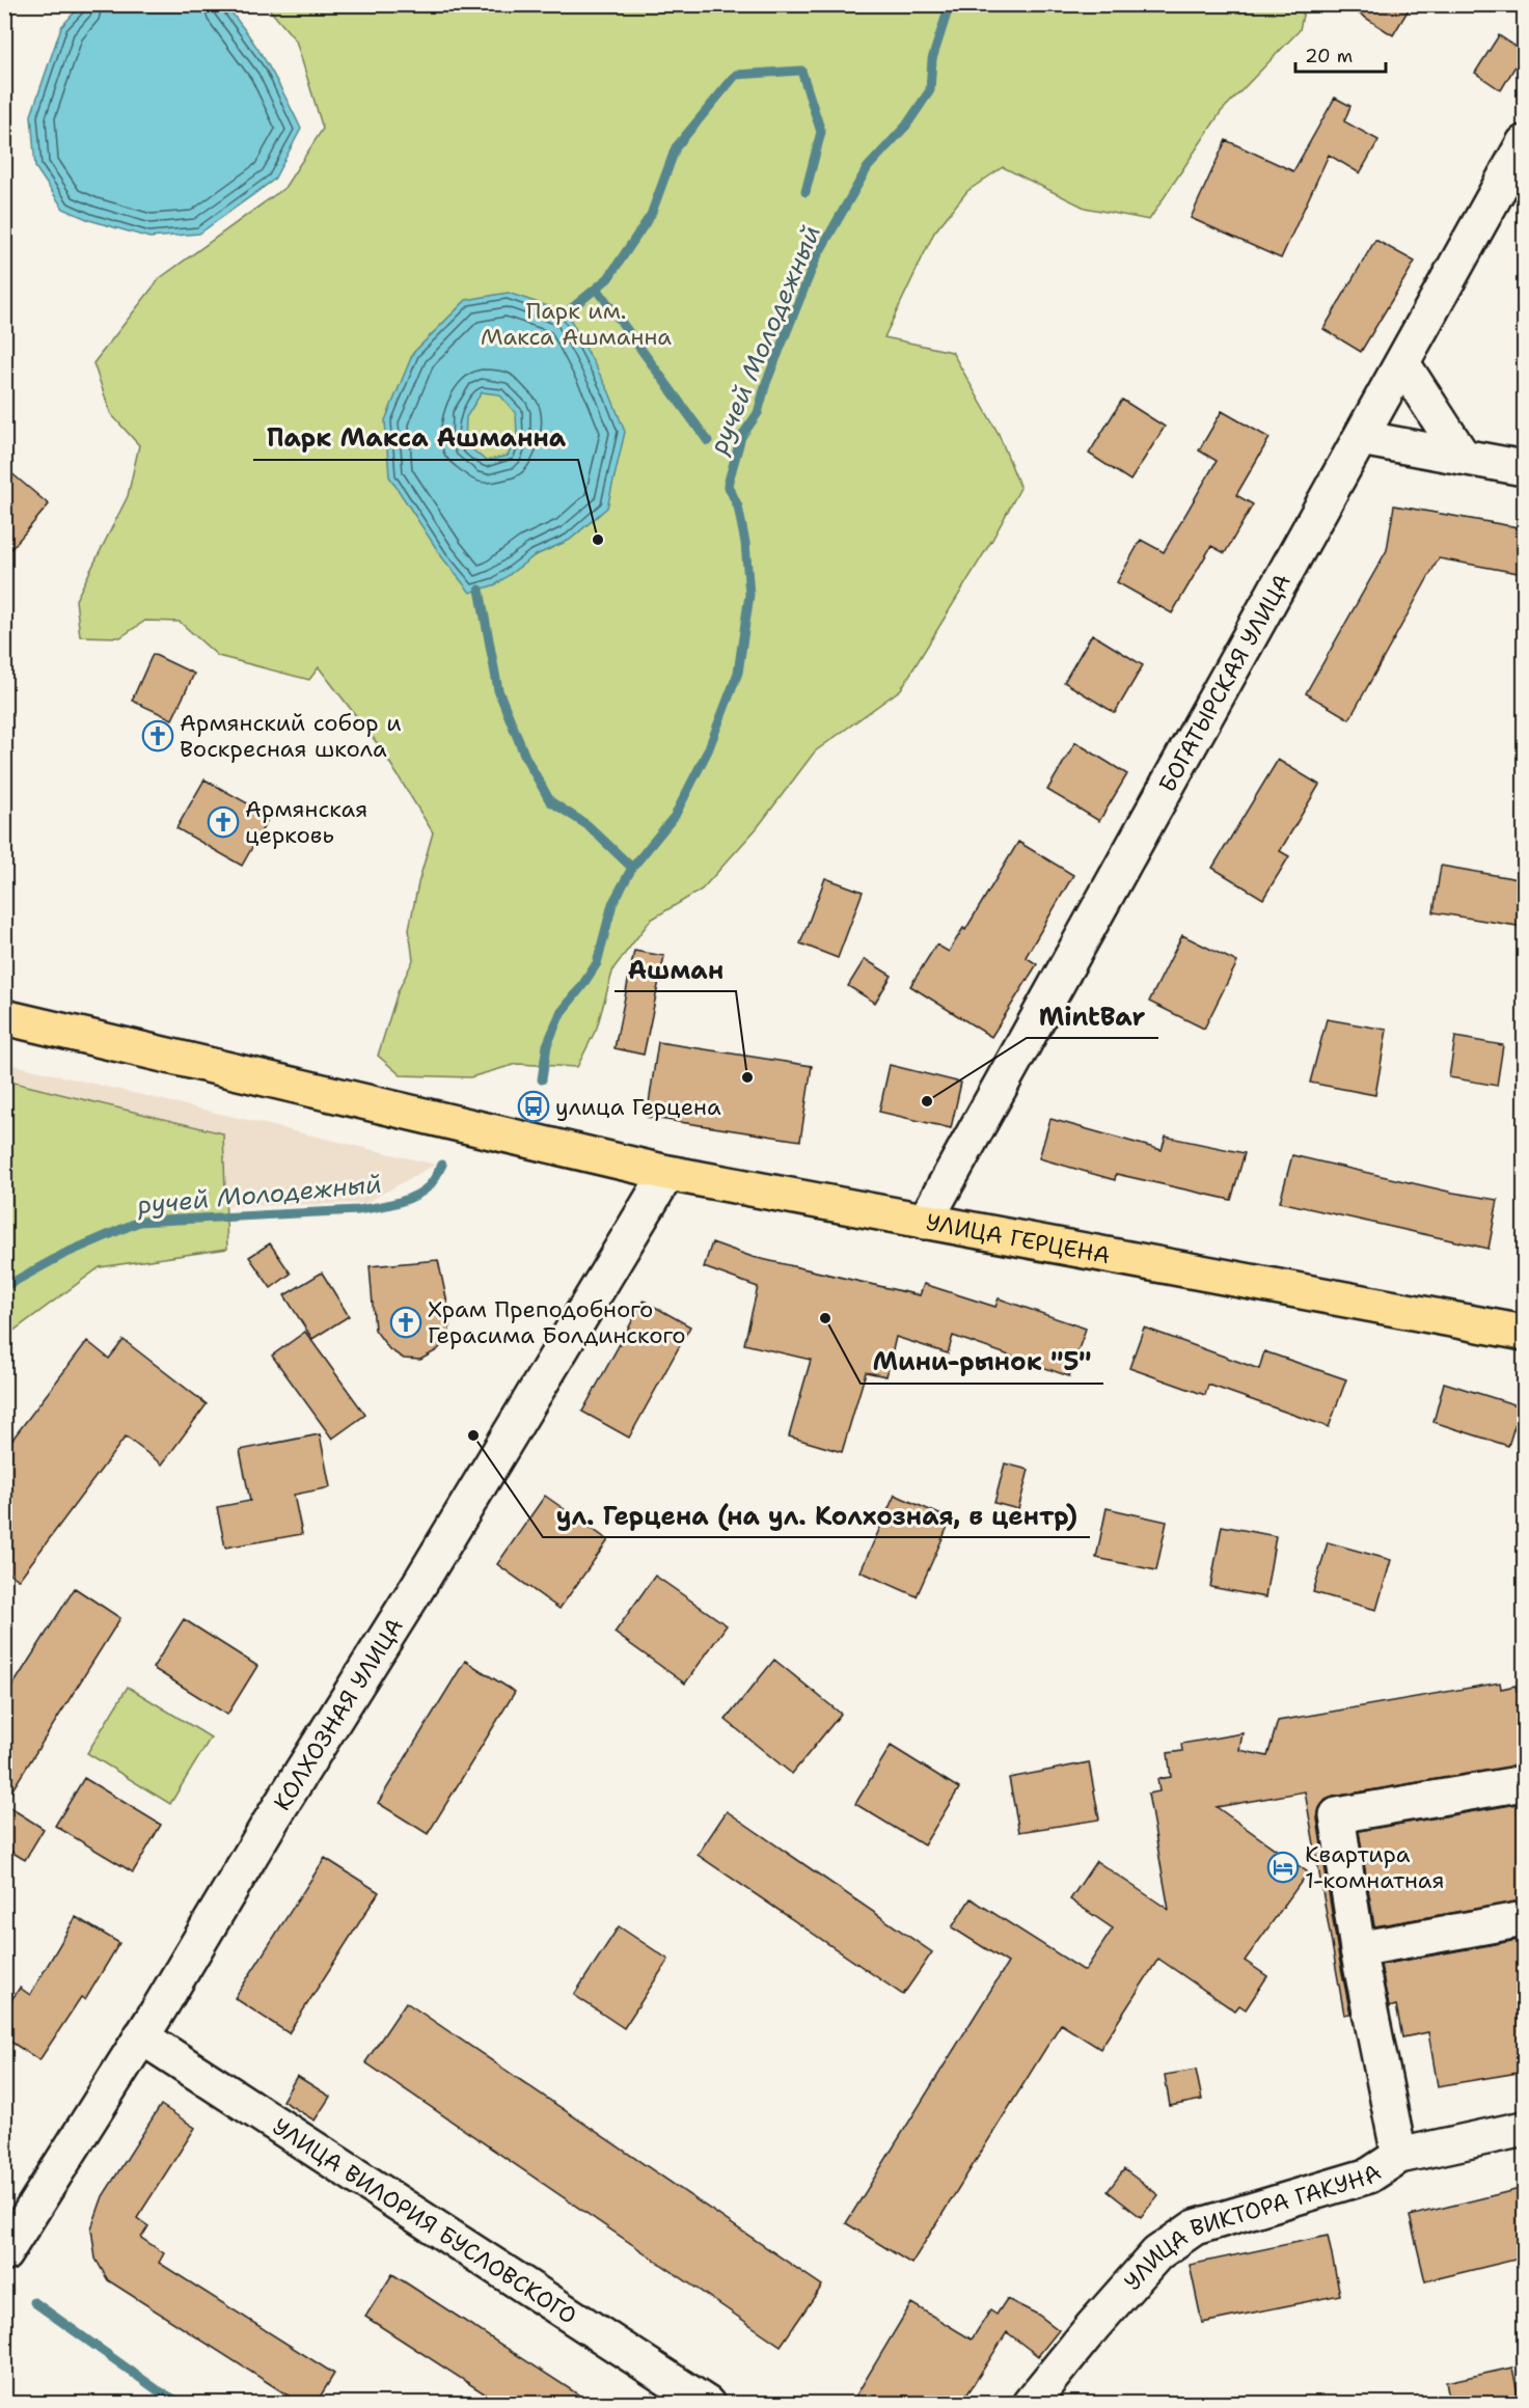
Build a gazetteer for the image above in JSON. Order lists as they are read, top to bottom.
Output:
{
  "streets": {
    "main road": ["УЛИЦА ГЕРЦЕНА"],
    "street": [
      "БОГАТЫРСКАЯ УЛИЦА",
      "КОЛХОЗНАЯ УЛИЦА",
      "УЛИЦА ВИЛОРИЯ БУСЛОВСКОГО",
      "УЛИЦА ВИКТОРА ГАКУНА"
    ]
  },
  "crossings": [
    ["БОГАТЫРСКАЯ УЛИЦА", "УЛИЦА ГЕРЦЕНА"],
    ["УЛИЦА ГЕРЦЕНА", "КОЛХОЗНАЯ УЛИЦА"],
    ["КОЛХОЗНАЯ УЛИЦА", "УЛИЦА ВИЛОРИЯ БУСЛОВСКОГО"]
  ],
  "water": ["ручей Молодежный"],
  "parks": ["Парк им. Макса Ашманна"],
  "places": {
    "other": [
      "Парк Макса Ашманна",
      "Ашман",
      "MintBar",
      "Мини-рынок \"5\"",
      "ул. Герцена (на ул. Колхозная, в центр)"
    ],
    "church": ["Армянский собор и Воскресная школа", "Армянская церковь", "Храм Преподобного Герасима Болдинского"],
    "bus stop": ["улица Герцена"],
    "hotel": ["Квартира 1-комнатная"]
  },
  "scale_bar": "20 m"
}
